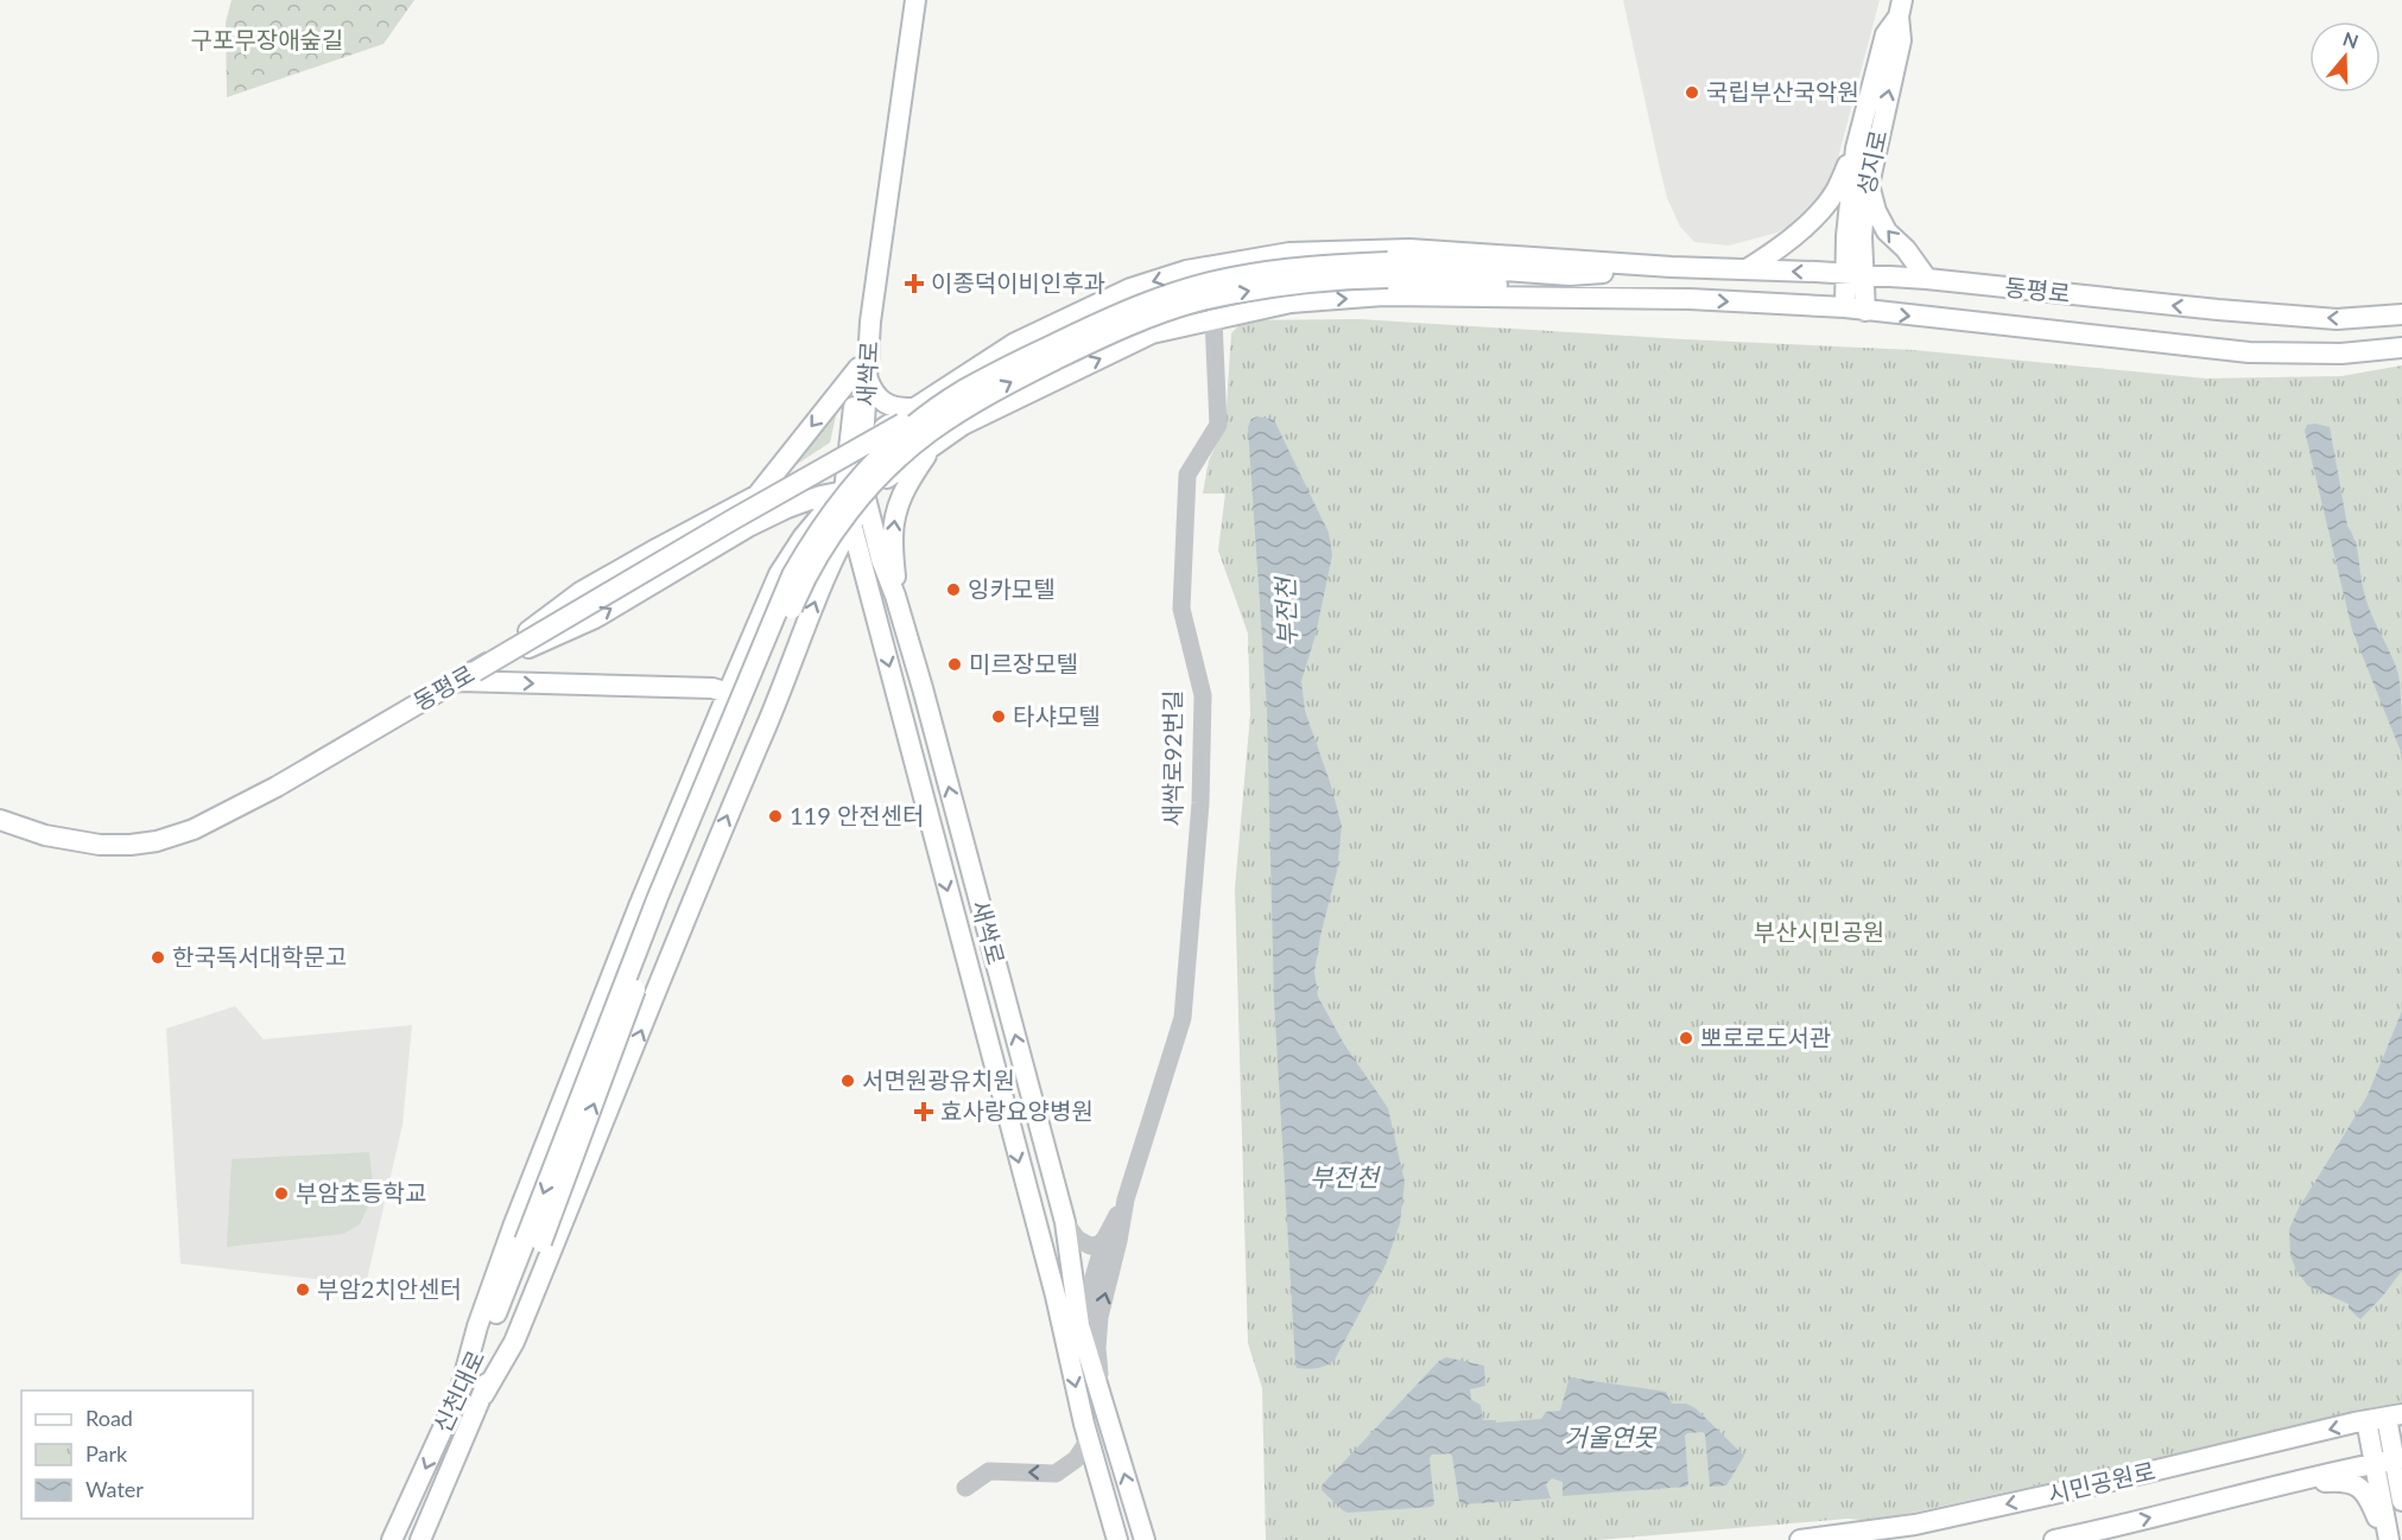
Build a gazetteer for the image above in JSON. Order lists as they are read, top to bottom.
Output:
{
  "streets": {
    "main road": [
      "성지로",
      "동평로",
      "새싹로",
      "신천대로",
      "시민공원로"
    ],
    "street": ["새싹로92번길"]
  },
  "crossings": [
    ["성지로", "동평로"],
    ["동평로", "새싹로"],
    ["새싹로", "새싹로92번길"]
  ],
  "water": ["부전천", "거울연못"],
  "parks": ["구포무장애숲길", "부산시민공원"],
  "places": {
    "other": [
      "국립부산국악원",
      "잉카모텔",
      "미르장모텔",
      "타샤모텔",
      "119 안전센터",
      "한국독서대학문고",
      "뽀로로도서관",
      "서면원광유치원",
      "부암초등학교",
      "부암2치안센터"
    ],
    "health": ["이종덕이비인후과", "효사랑요양병원"]
  },
  "legend": ["Road", "Park", "Water"],
  "north": "top"
}
